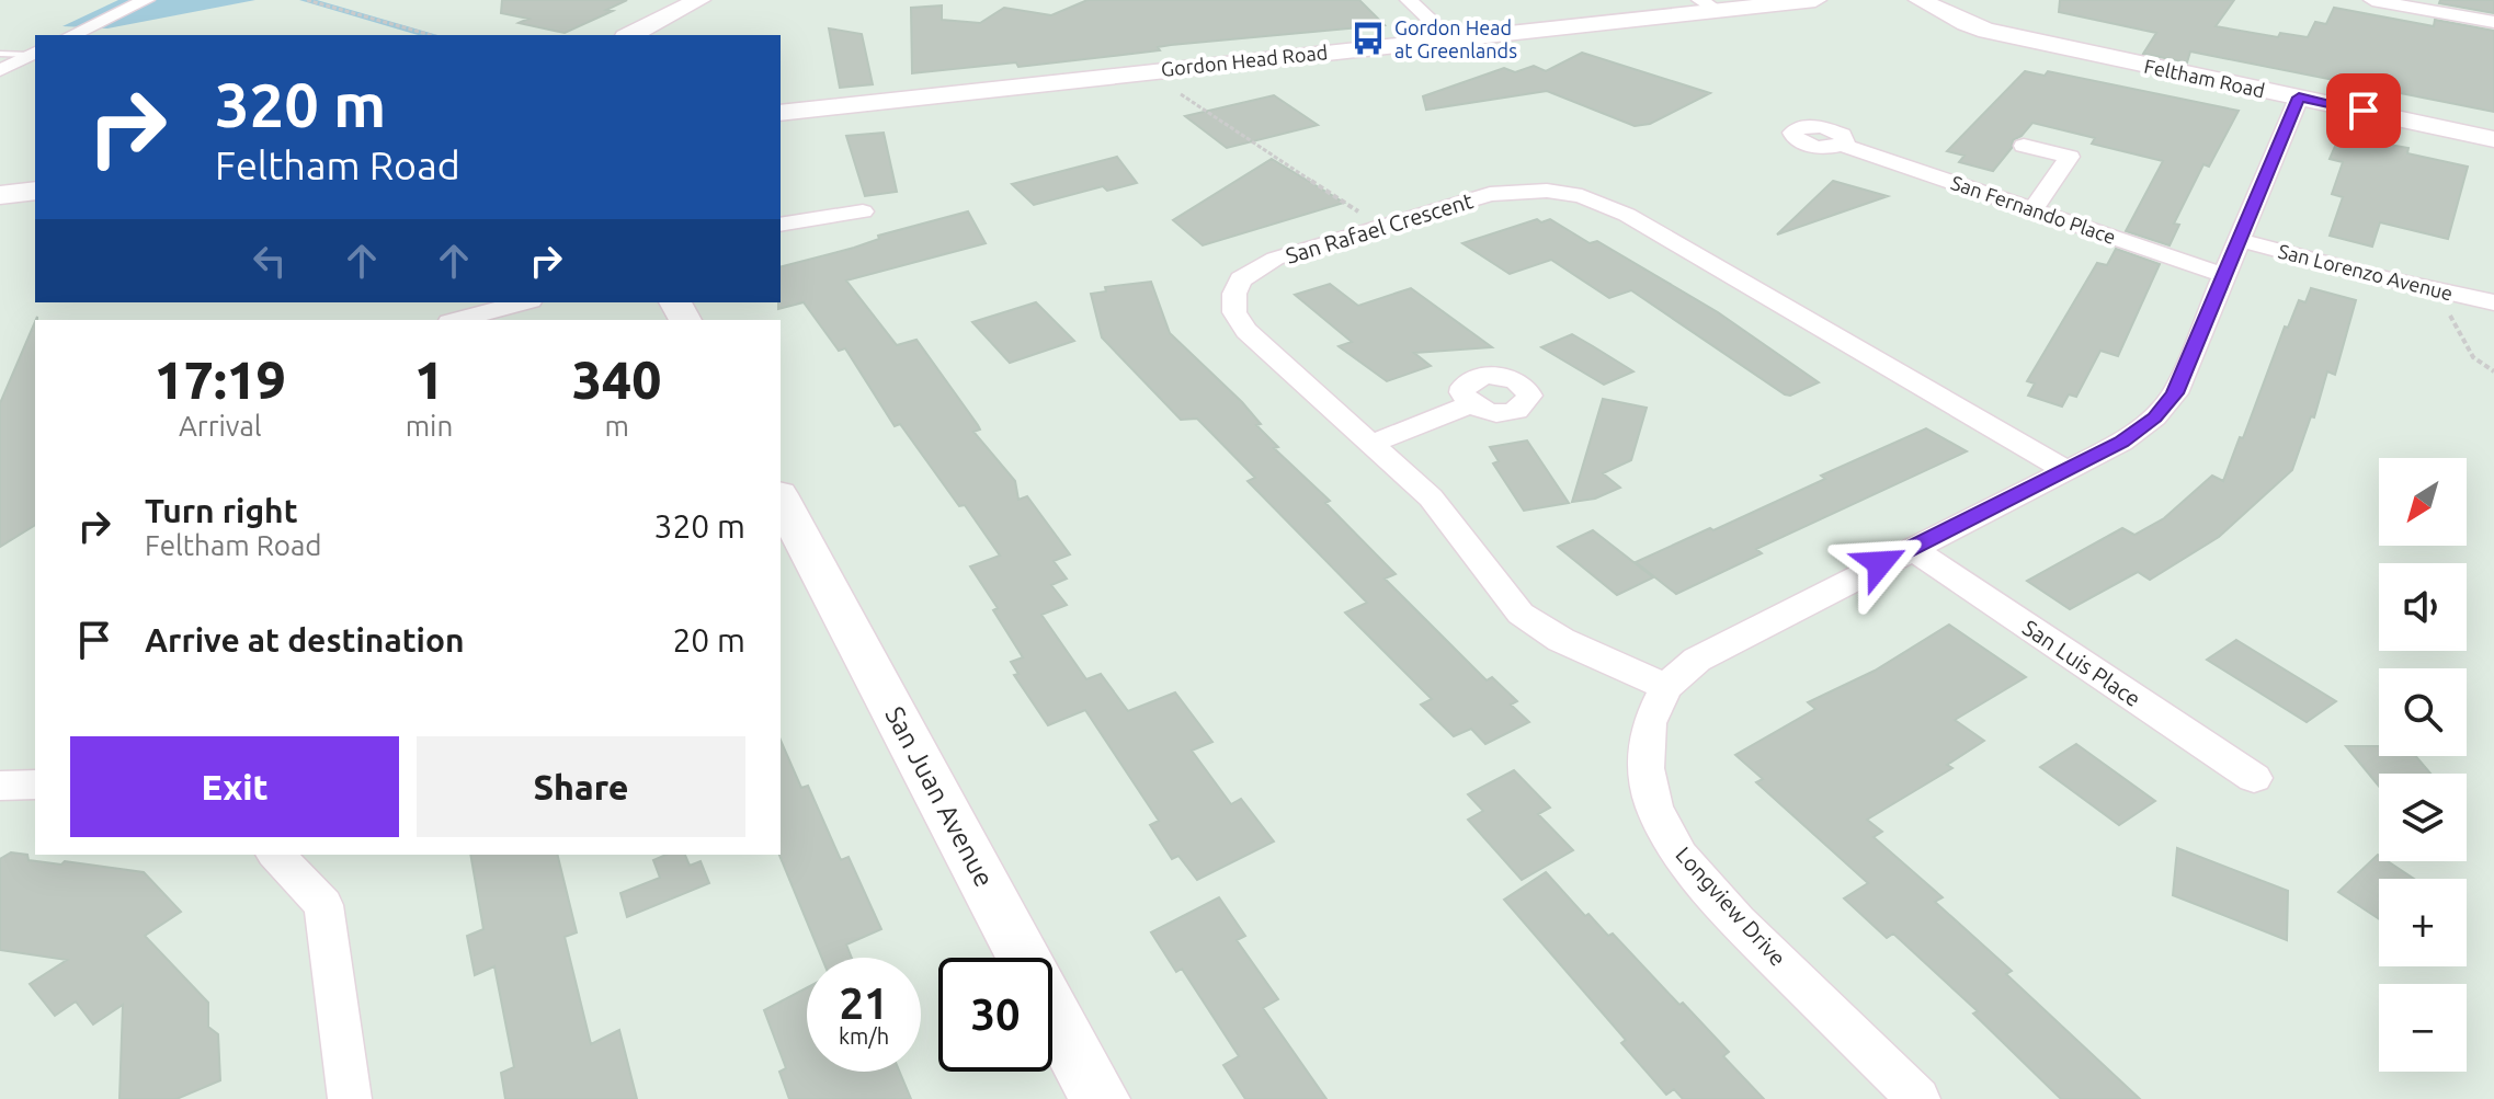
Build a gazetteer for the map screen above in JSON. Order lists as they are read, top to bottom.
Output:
{
  "streets": {
    "main road": ["Gordon Head Road", "Feltham Road", "San Juan Avenue"],
    "street": [
      "San Fernando Place",
      "San Rafael Crescent",
      "San Lorenzo Avenue",
      "San Luis Place",
      "Longview Drive"
    ]
  },
  "crossings": [
    ["Feltham Road", "Longview Drive"],
    ["San Fernando Place", "Longview Drive"],
    ["San Rafael Crescent", "Longview Drive"],
    ["San Lorenzo Avenue", "Longview Drive"],
    ["San Luis Place", "Longview Drive"]
  ],
  "places": {
    "bus stop": ["Gordon Head at Greenlands"]
  },
  "north": "bottom left",
  "page": {
    "turn": ["320 m", "Feltham Road"],
    "eta": [
      "17:19",
      "Arrival",
      "1",
      "min",
      "340",
      "m"
    ],
    "map_buttons": ["+", "−"],
    "list": [
      {
        "name": "Turn right",
        "note": "Feltham Road",
        "value": "320 m"
      },
      {
        "name": "Arrive at destination",
        "value": "20 m"
      }
    ],
    "buttons": ["Exit", "Share"],
    "speed": "21 km/h",
    "limit": "30"
  }
}
